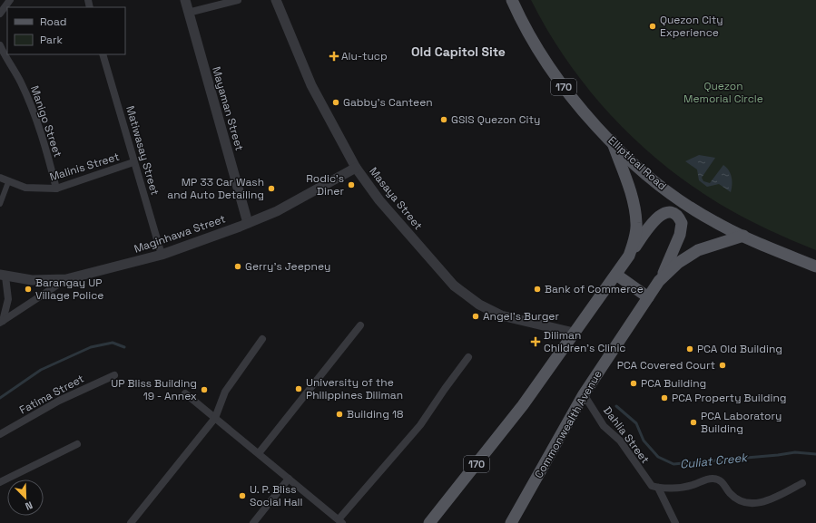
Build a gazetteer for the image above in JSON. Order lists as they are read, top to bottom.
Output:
{
  "streets": {
    "main road": ["170", "Elliptical Road", "Commonwealth Avenue"],
    "street": [
      "Mayaman Street",
      "Manigo Street",
      "Matiwasay Street",
      "Malinis Street",
      "Masaya Street",
      "Maginhawa Street",
      "Fatima Street",
      "Dahlia Street"
    ]
  },
  "crossings": [
    ["170", "Elliptical Road"],
    ["170", "Masaya Street"],
    ["Mayaman Street", "Maginhawa Street"],
    ["Manigo Street", "Malinis Street"],
    ["Matiwasay Street", "Malinis Street"],
    ["Matiwasay Street", "Maginhawa Street"],
    ["Elliptical Road", "Commonwealth Avenue"],
    ["Masaya Street", "Maginhawa Street"],
    ["Commonwealth Avenue", "Dahlia Street"]
  ],
  "districts": ["Old Capitol Site"],
  "water": ["Culiat Creek"],
  "parks": ["Quezon Memorial Circle"],
  "places": {
    "other": [
      "Quezon City Experience",
      "Gabby's Canteen",
      "GSIS Quezon City",
      "Rodic's Diner",
      "MP 33 Car Wash and Auto Detailing",
      "Gerry's Jeepney",
      "Barangay UP Village Police",
      "Bank of Commerce",
      "Angel's Burger",
      "PCA Old Building",
      "PCA Covered Court",
      "PCA Building",
      "University of the Philippines Diliman",
      "UP Bliss Building 19 - Annex",
      "PCA Property Building",
      "Building 18",
      "PCA Laboratory Building",
      "U. P. Bliss Social Hall"
    ],
    "health": ["Alu-tucp", "Diliman Children's Clinic"]
  },
  "legend": ["Road", "Park"],
  "north": "bottom right"
}
